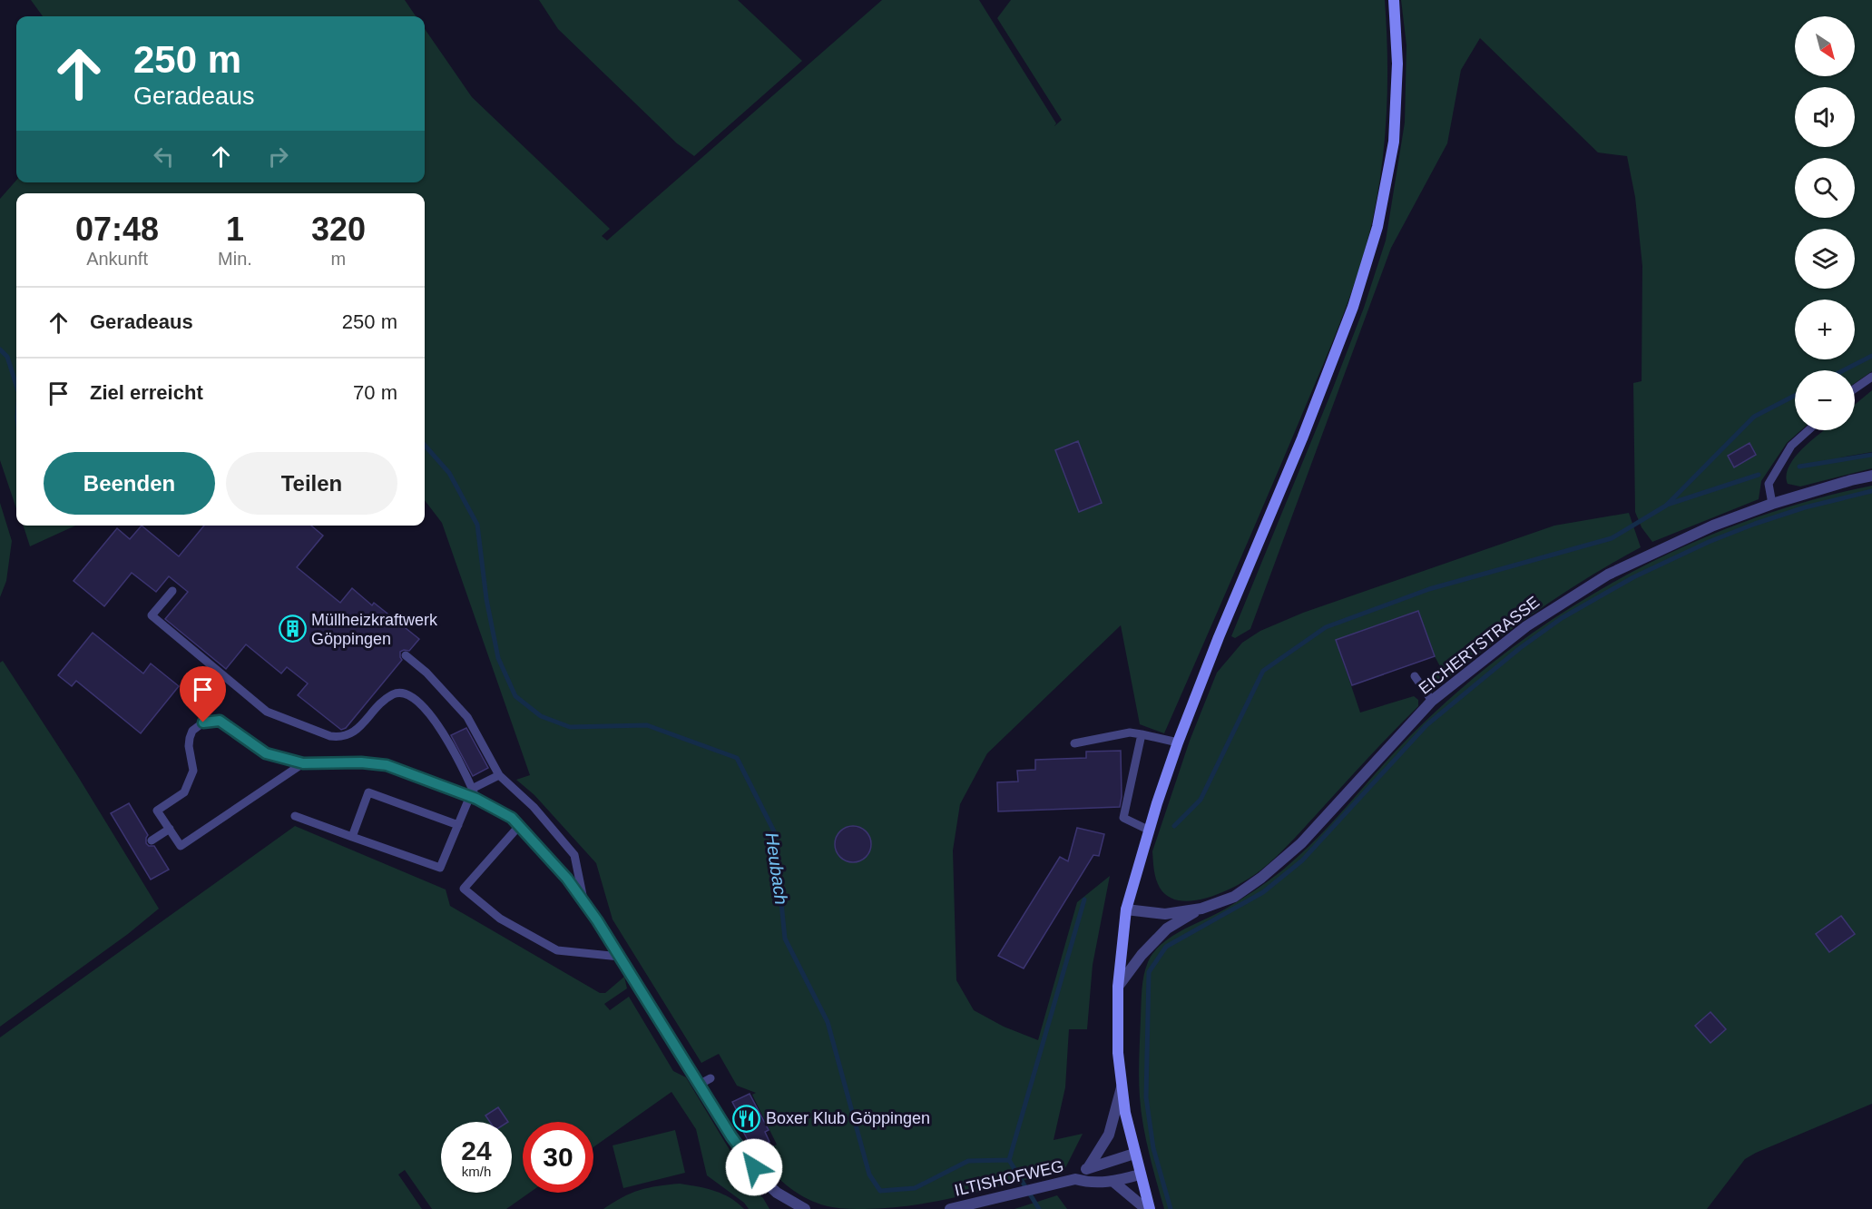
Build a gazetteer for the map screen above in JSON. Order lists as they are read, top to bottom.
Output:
{
  "streets": {
    "street": ["EICHERTSTRASSE", "ILTISHOFWEG"]
  },
  "water": ["Heubach"],
  "places": {
    "building": ["Müllheizkraftwerk Göppingen"],
    "restaurant": ["Boxer Klub Göppingen"]
  },
  "north": "bottom right",
  "page": {
    "map_buttons": ["+", "−"],
    "turn": ["250 m", "Geradeaus"],
    "eta": [
      "07:48",
      "Ankunft",
      "1",
      "Min.",
      "320",
      "m"
    ],
    "list": [
      {
        "name": "Geradeaus",
        "value": "250 m"
      },
      {
        "name": "Ziel erreicht",
        "value": "70 m"
      }
    ],
    "buttons": ["Beenden", "Teilen"],
    "speed": "24 km/h",
    "limit": "30"
  }
}
